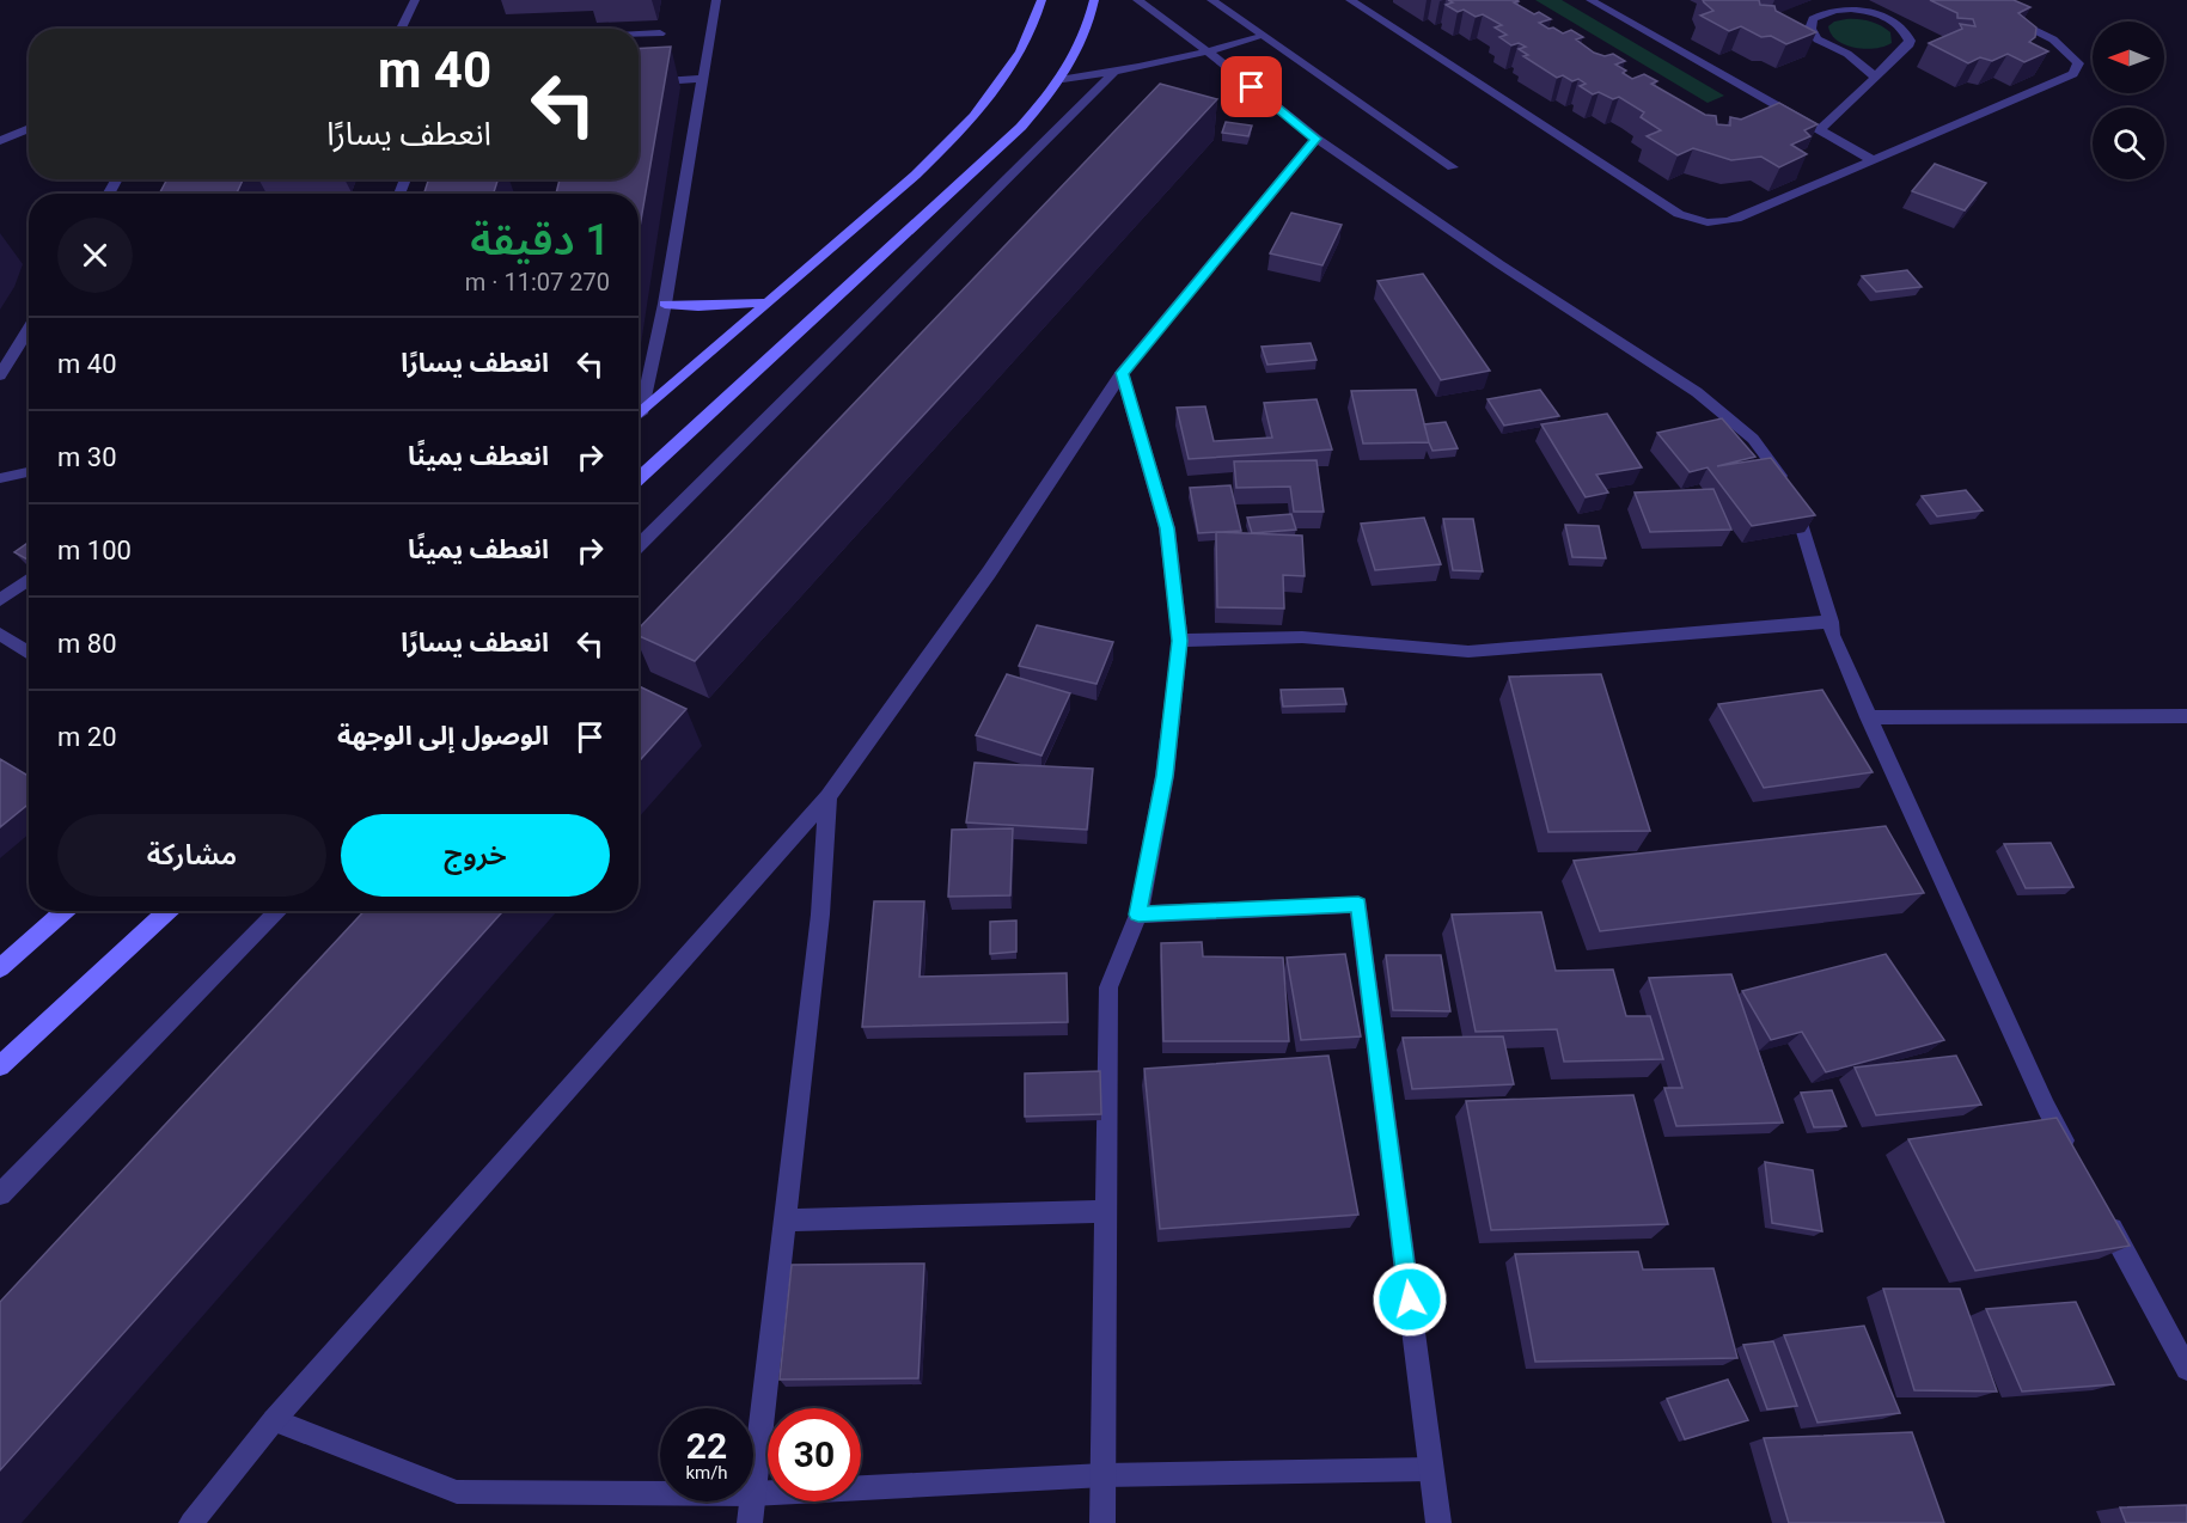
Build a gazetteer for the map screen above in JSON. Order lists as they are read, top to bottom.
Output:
{
  "north": "left",
  "page": {
    "turn": ["40 m", "انعطف يسارًا"],
    "heading": ["1 دقيقة", "270 m · 11:07"],
    "list": [
      {
        "name": "انعطف يسارًا",
        "value": "40 m"
      },
      {
        "name": "انعطف يمينًا",
        "value": "30 m"
      },
      {
        "name": "انعطف يمينًا",
        "value": "100 m"
      },
      {
        "name": "انعطف يسارًا",
        "value": "80 m"
      },
      {
        "name": "الوصول إلى الوجهة",
        "value": "20 m"
      }
    ],
    "buttons": ["خروج", "مشاركة"],
    "speed": "22 km/h",
    "limit": "30"
  }
}
